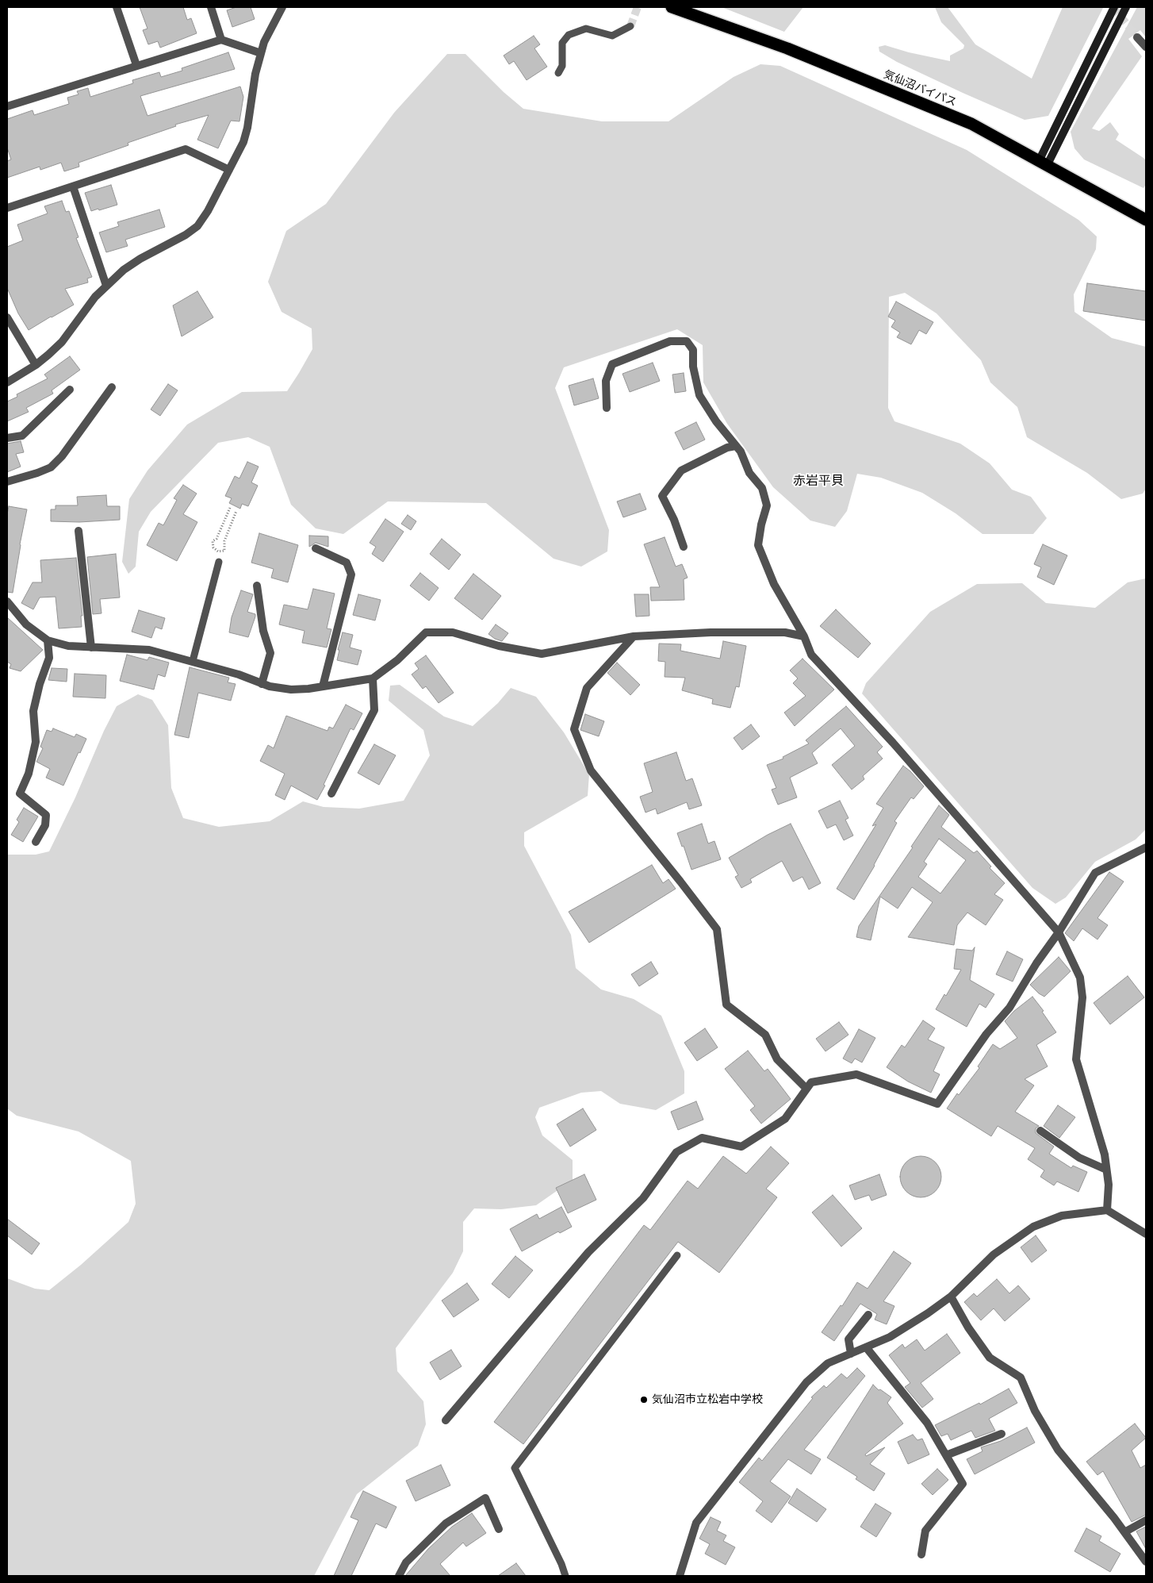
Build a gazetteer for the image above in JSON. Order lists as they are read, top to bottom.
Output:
{
  "streets": {
    "highway": ["気仙沼バイパス"]
  },
  "districts": ["赤岩平貝"],
  "places": ["気仙沼市立松岩中学校"]
}
